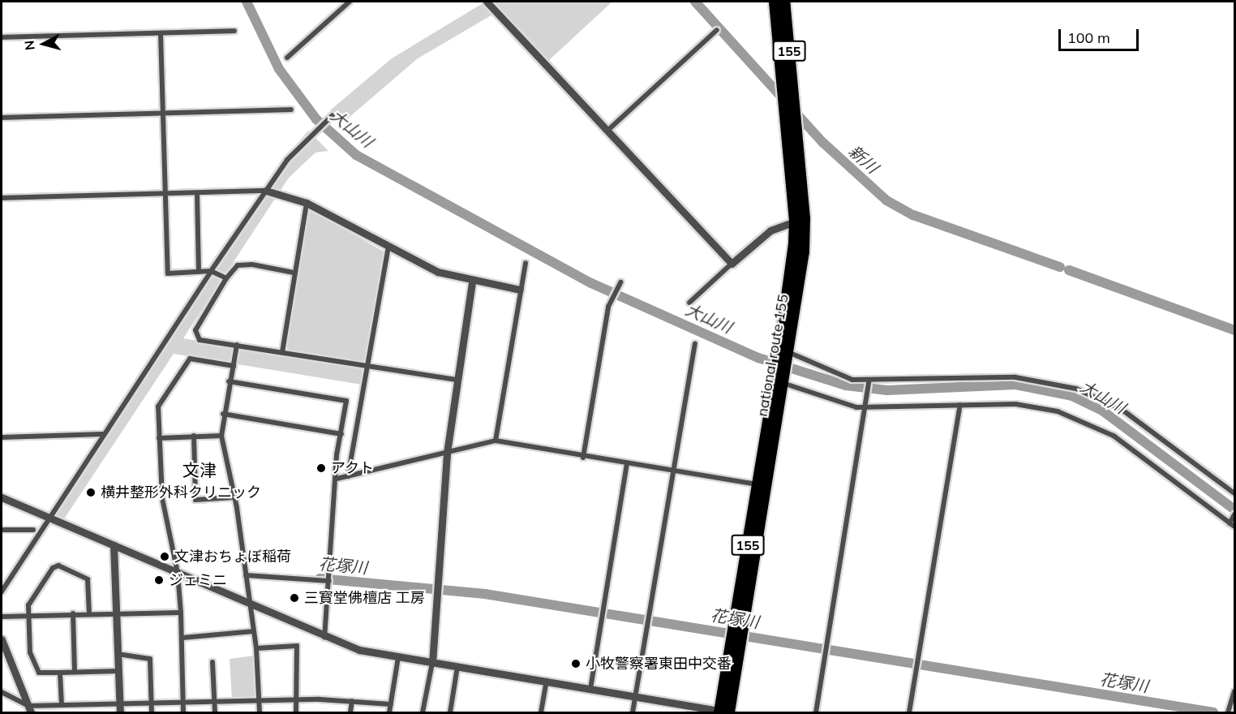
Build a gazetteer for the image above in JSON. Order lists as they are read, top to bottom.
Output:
{
  "streets": {
    "highway": ["155", "national route 155"]
  },
  "districts": ["文津"],
  "water": ["大山川", "新川", "花塚川"],
  "places": [
    "アクト",
    "横井整形外科クリニック",
    "文津おちょぼ稲荷",
    "ジェミニ",
    "三寳堂佛檀店 工房",
    "小牧警察署東田中交番"
  ],
  "scale_bar": "100 m",
  "north": "left"
}
